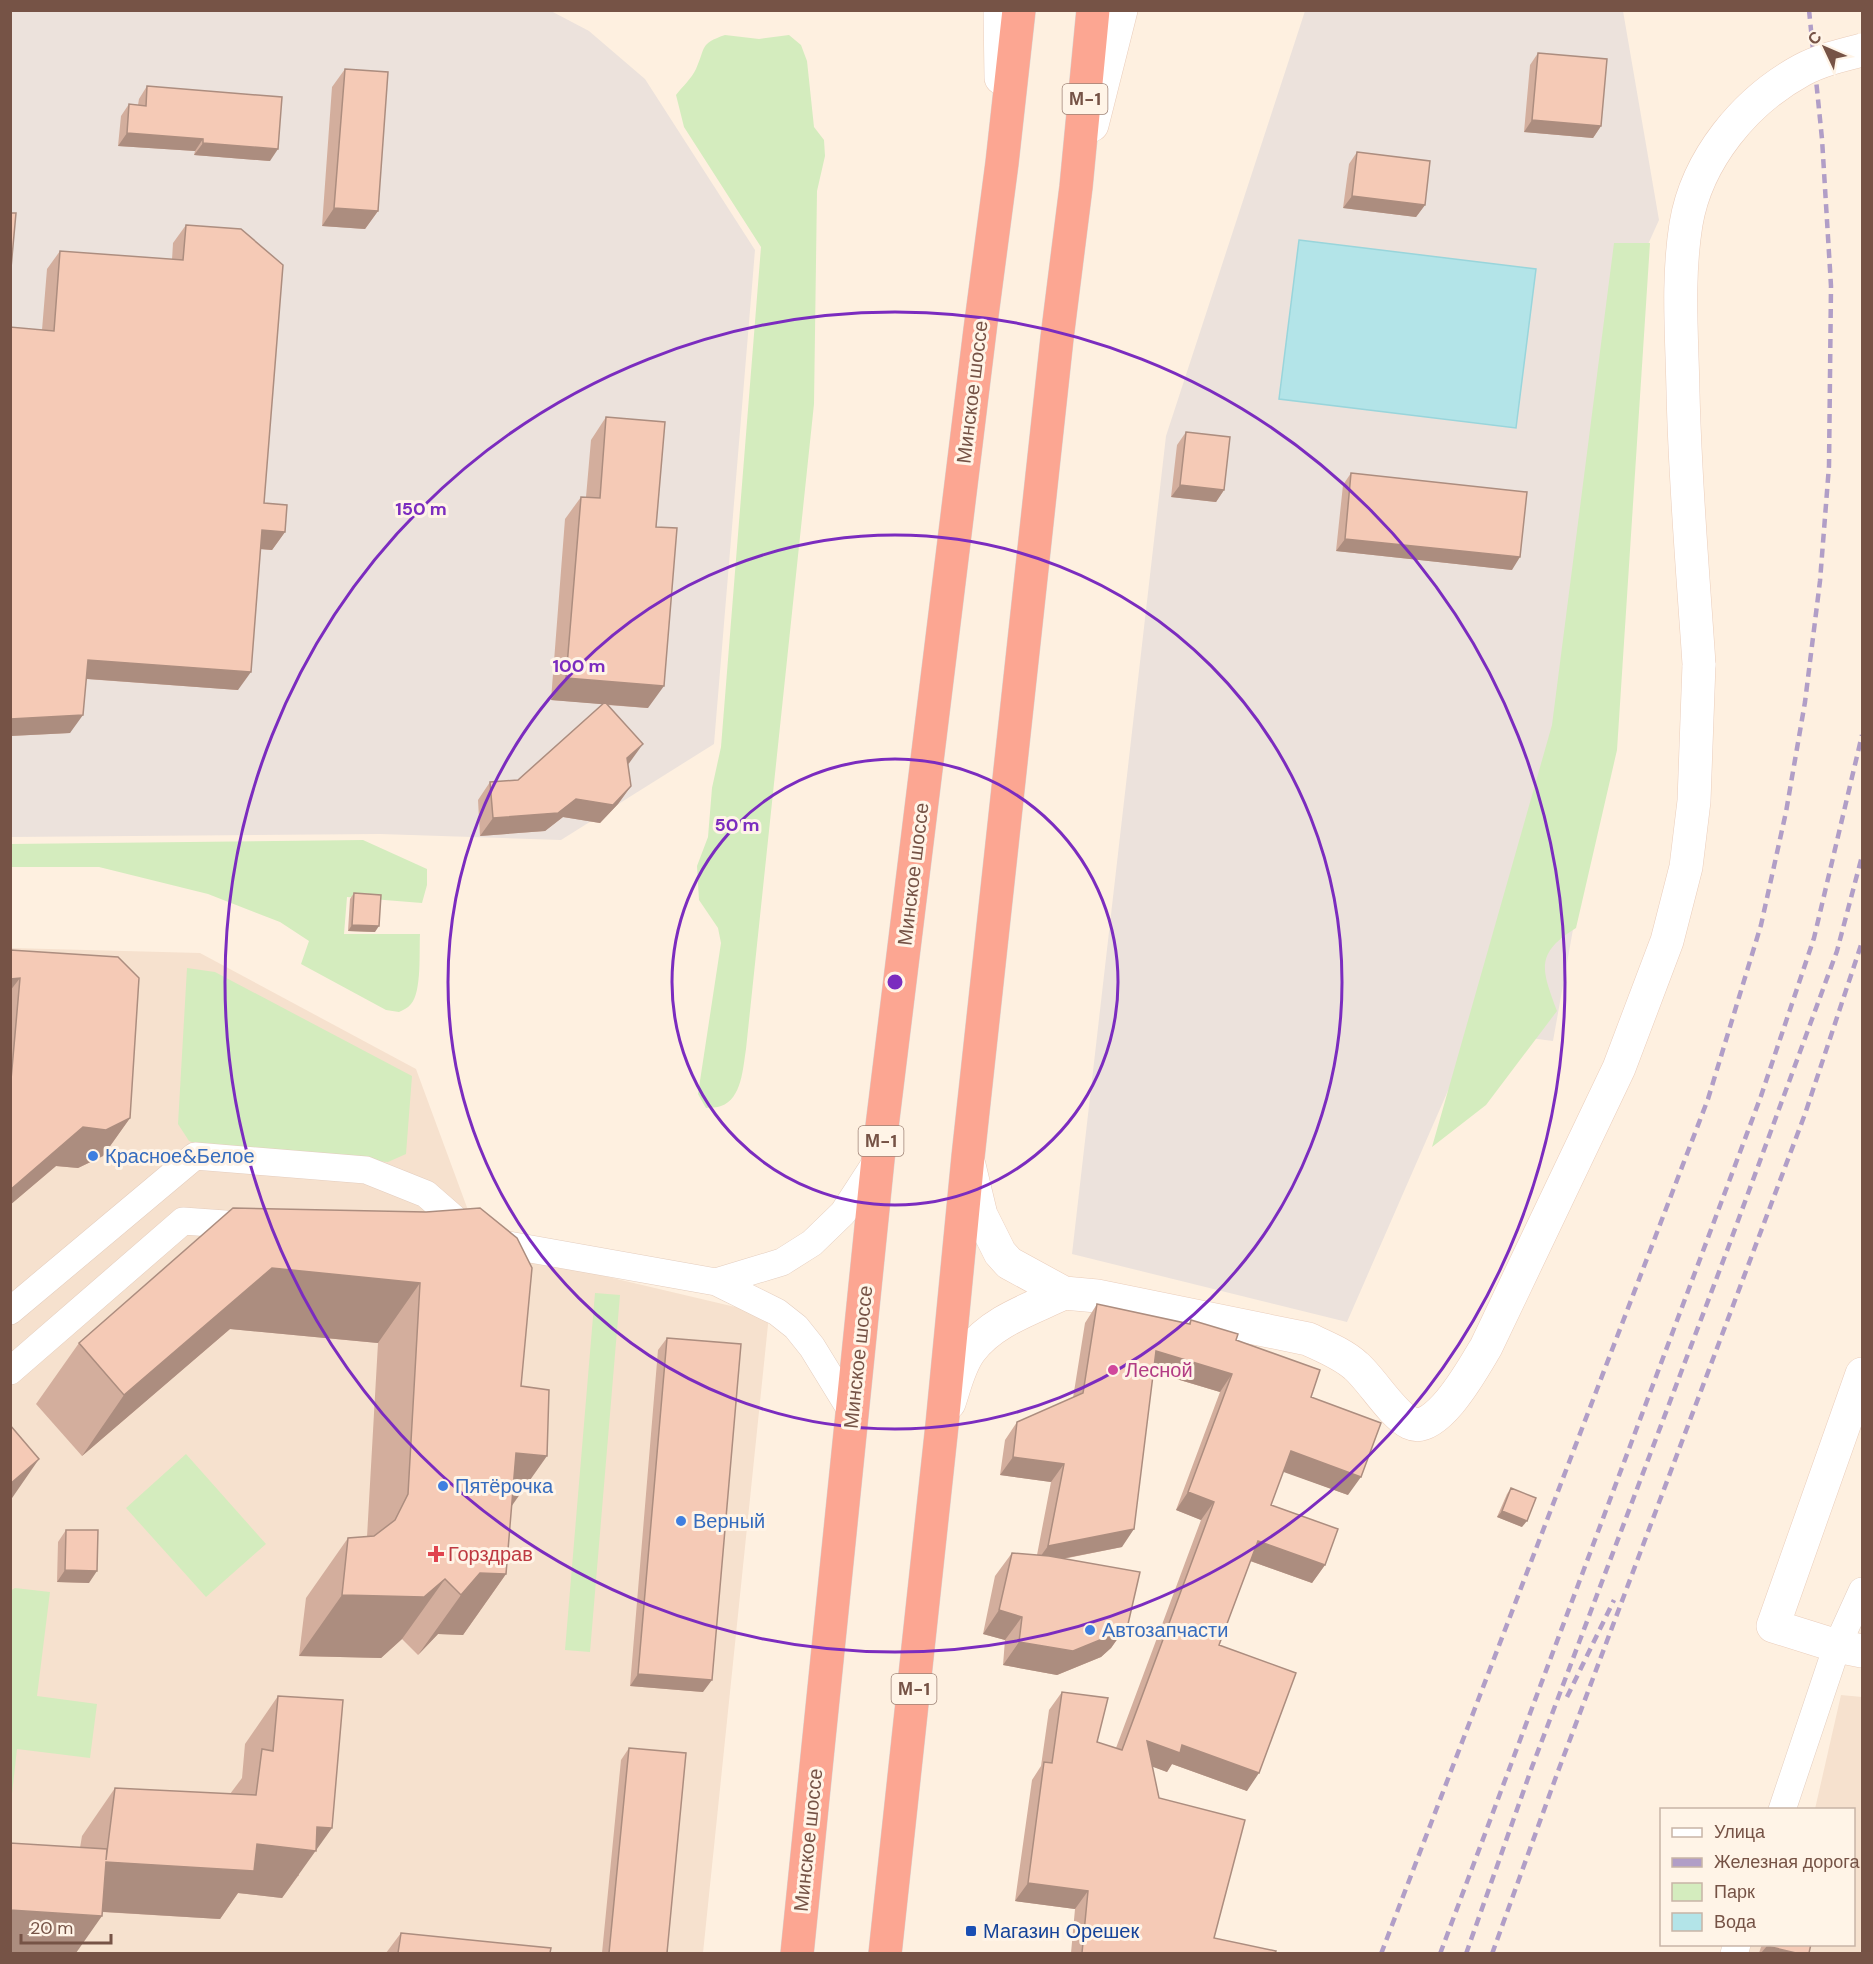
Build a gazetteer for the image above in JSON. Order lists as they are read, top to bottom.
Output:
{
  "streets": {
    "highway": ["М-1", "Минское шоссе"]
  },
  "places": {
    "other": [
      "Красное&Белое",
      "Лесной",
      "Пятёрочка",
      "Верный",
      "Автозапчасти"
    ],
    "health": ["Горздрав"],
    "transit": ["Магазин Орешек"]
  },
  "legend": [
    "Улица",
    "Железная дорога",
    "Парк",
    "Вода"
  ],
  "scale_bar": "20 m",
  "north": "top left",
  "rings": ["150 m", "100 m", "50 m"]
}
